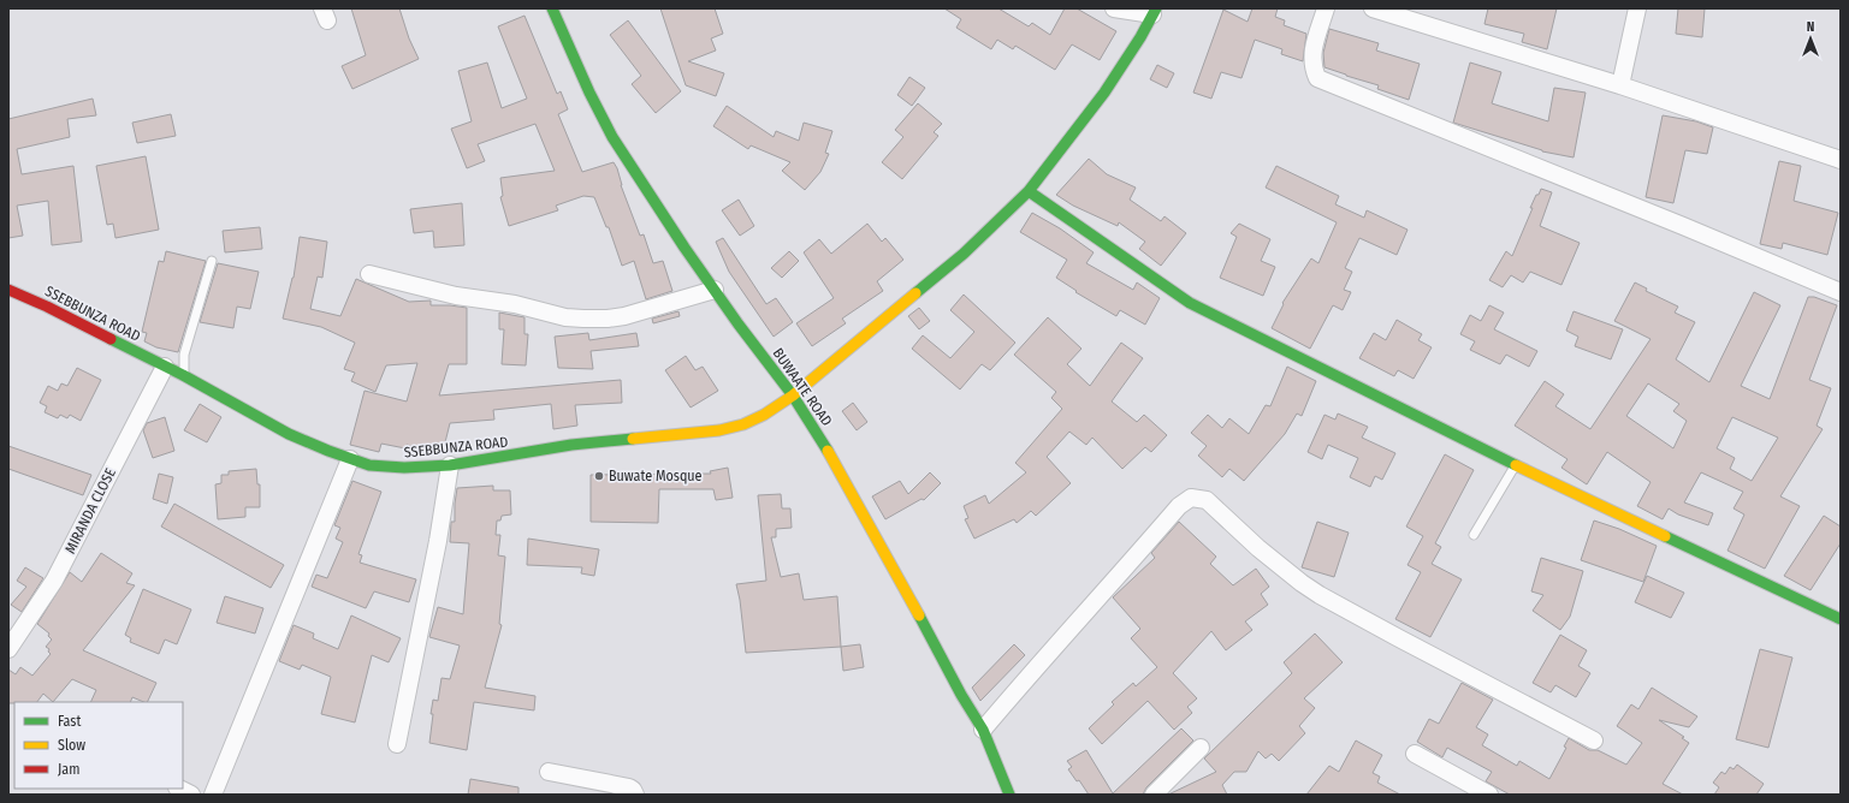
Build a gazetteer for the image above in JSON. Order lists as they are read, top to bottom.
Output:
{
  "streets": {
    "street": ["SSEBBUNZA ROAD", "BUWAATE ROAD", "MIRANDA CLOSE"]
  },
  "crossings": [
    ["SSEBBUNZA ROAD", "BUWAATE ROAD"],
    ["SSEBBUNZA ROAD", "MIRANDA CLOSE"]
  ],
  "places": ["Buwate Mosque"],
  "legend": ["Fast", "Slow", "Jam"],
  "north": "top"
}
